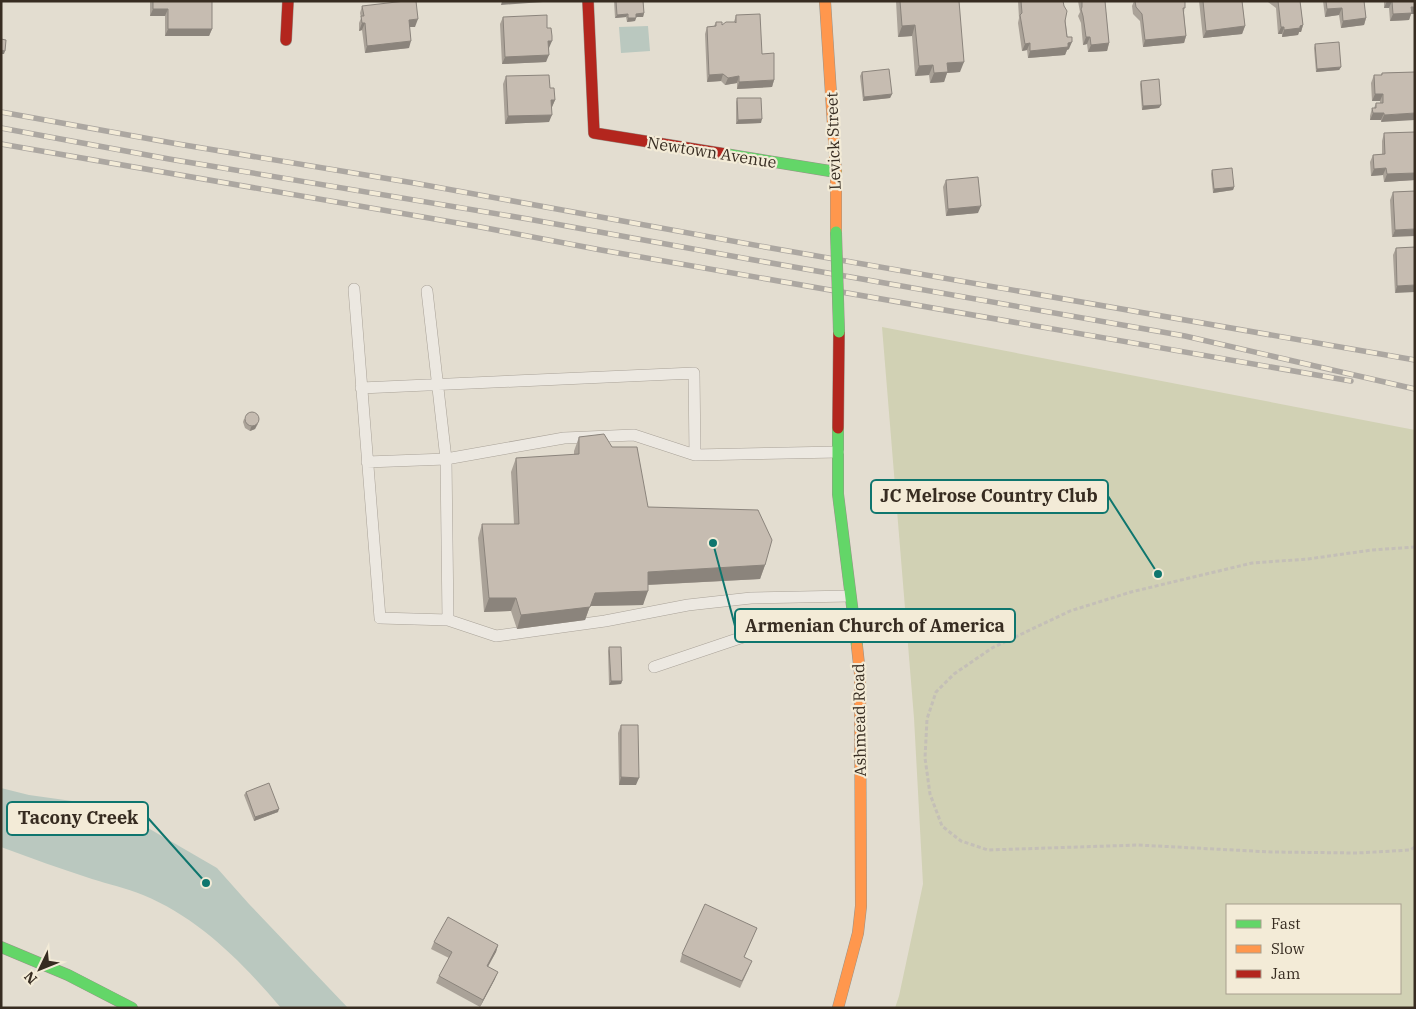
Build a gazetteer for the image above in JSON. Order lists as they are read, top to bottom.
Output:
{
  "streets": {
    "street": ["Levick Street", "Newtown Avenue", "Ashmead Road"]
  },
  "crossings": [
    ["Levick Street", "Newtown Avenue"],
    ["Levick Street", "Ashmead Road"]
  ],
  "places": ["Armenian Church of America", "JC Melrose Country Club", "Tacony Creek"],
  "legend": ["Fast", "Slow", "Jam"],
  "north": "bottom left"
}
